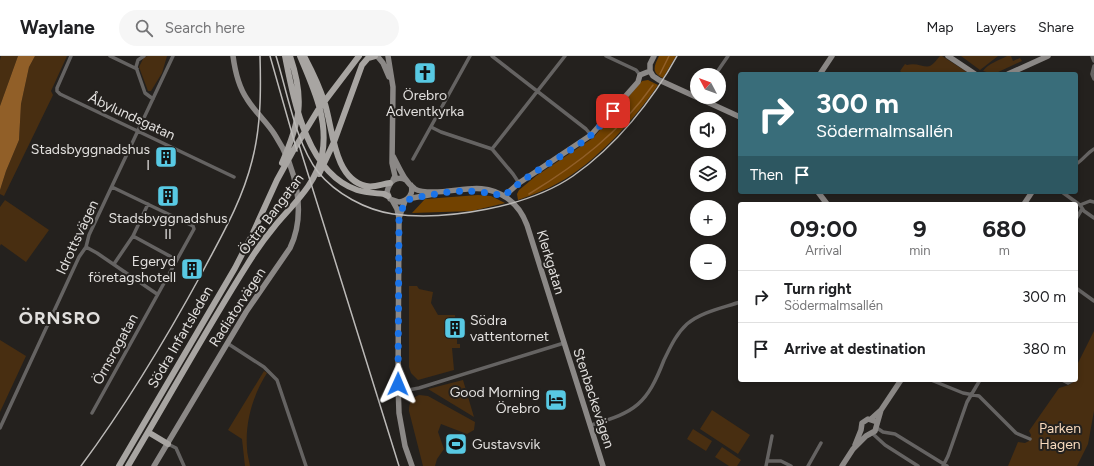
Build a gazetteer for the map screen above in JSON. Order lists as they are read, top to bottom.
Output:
{
  "streets": {
    "main road": ["Östra Bangatan", "Södra Infartsleden"],
    "street": [
      "Åbylundsgatan",
      "Idrottsvägen",
      "Klerkgatan",
      "Radiatorvägen",
      "Örnsrogatan",
      "Stenbackevägen"
    ]
  },
  "crossings": [
    ["Åbylundsgatan", "Idrottsvägen"],
    ["Östra Bangatan", "Södra Infartsleden"],
    ["Klerkgatan", "Stenbackevägen"]
  ],
  "districts": ["ÖRNSRO"],
  "parks": ["Parken Hagen"],
  "places": {
    "church": ["Örebro Adventkyrka"],
    "building": [
      "Stadsbyggnadshus I",
      "Stadsbyggnadshus II",
      "Egeryd företagshotell",
      "Södra vattentornet"
    ],
    "hotel": ["Good Morning Örebro"],
    "sports": ["Gustavsvik"]
  },
  "north": "top left",
  "page": {
    "header": "Waylane",
    "search": "Search here",
    "nav": ["Map", "Layers", "Share"],
    "map_buttons": ["+", "−"],
    "turn": ["300 m", "Södermalmsallén"],
    "then": "Then",
    "eta": [
      "09:00",
      "Arrival",
      "9",
      "min",
      "680",
      "m"
    ],
    "list": [
      {
        "name": "Turn right",
        "note": "Södermalmsallén",
        "value": "300 m"
      },
      {
        "name": "Arrive at destination",
        "value": "380 m"
      }
    ]
  }
}
